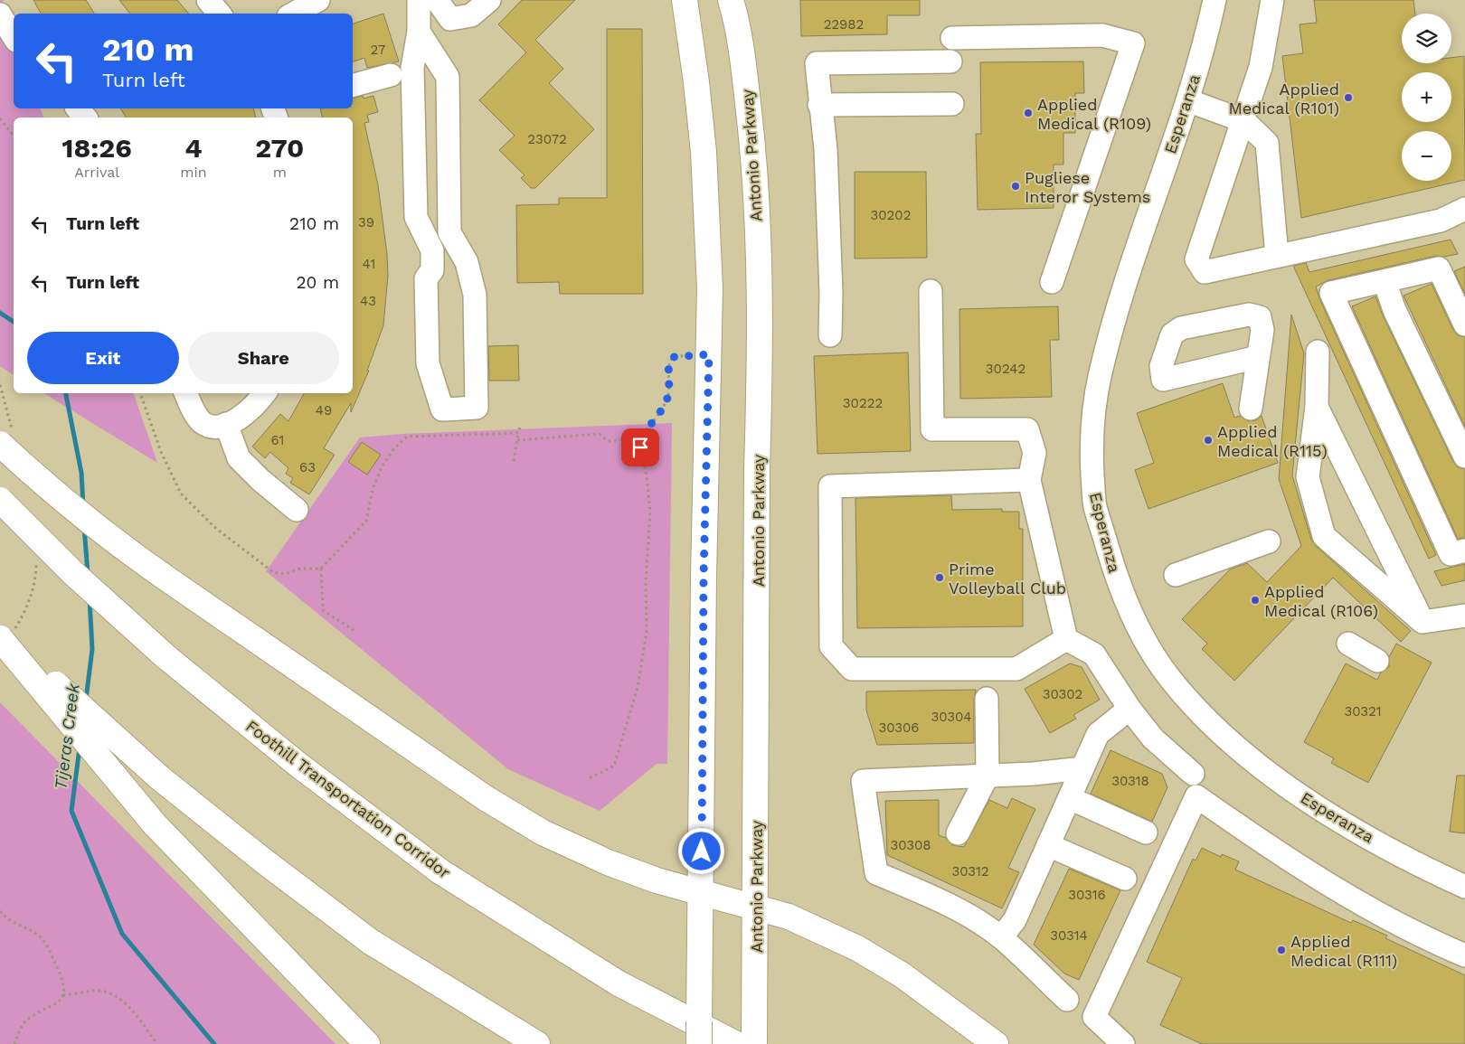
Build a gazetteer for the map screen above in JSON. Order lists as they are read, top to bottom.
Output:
{
  "streets": {
    "main road": ["Antonio Parkway", "Foothill Transportation Corridor"],
    "street": ["Esperanza"]
  },
  "water": ["Tijeras Creek"],
  "places": [
    "Applied Medical (R101)",
    "Applied Medical (R109)",
    "Pugliese Interor Systems",
    "Applied Medical (R115)",
    "Prime Volleyball Club",
    "Applied Medical (R106)",
    "Applied Medical (R111)"
  ],
  "house_numbers": [
    "22982",
    "27",
    "23072",
    "30202",
    "39",
    "41",
    "43",
    "30242",
    "30222",
    "49",
    "61",
    "63",
    "30302",
    "30321",
    "30304",
    "30306",
    "30318",
    "30308",
    "30312",
    "30316",
    "30314"
  ],
  "page": {
    "map_buttons": ["+", "−"],
    "turn": ["210 m", "Turn left"],
    "eta": [
      "18:26",
      "Arrival",
      "4",
      "min",
      "270",
      "m"
    ],
    "list": [
      {
        "name": "Turn left",
        "value": "210 m"
      },
      {
        "name": "Turn left",
        "value": "20 m"
      }
    ],
    "buttons": ["Exit", "Share"]
  }
}
